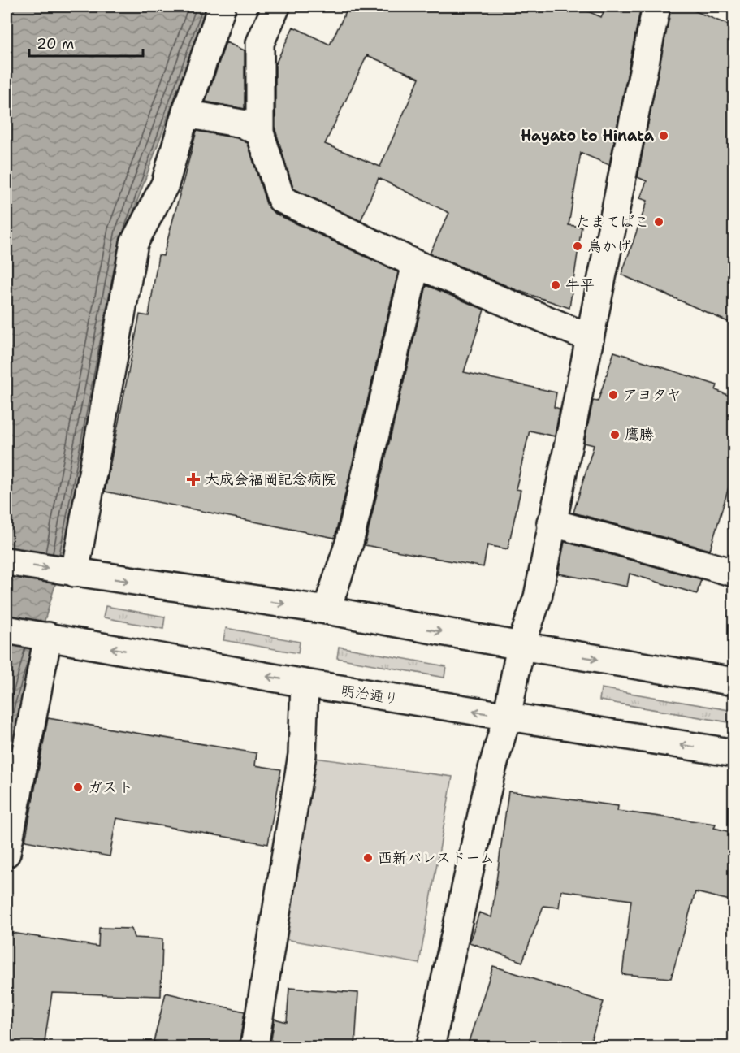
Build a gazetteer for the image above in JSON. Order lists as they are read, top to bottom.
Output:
{
  "streets": {
    "street": ["明治通り"]
  },
  "places": {
    "other": [
      "Hayato to Hinata",
      "たまてばこ",
      "鳥かげ",
      "牛平",
      "アヨタヤ",
      "鷹勝",
      "ガスト",
      "西新パレスドーム"
    ],
    "health": ["大成会福岡記念病院"]
  },
  "scale_bar": "20 m"
}
